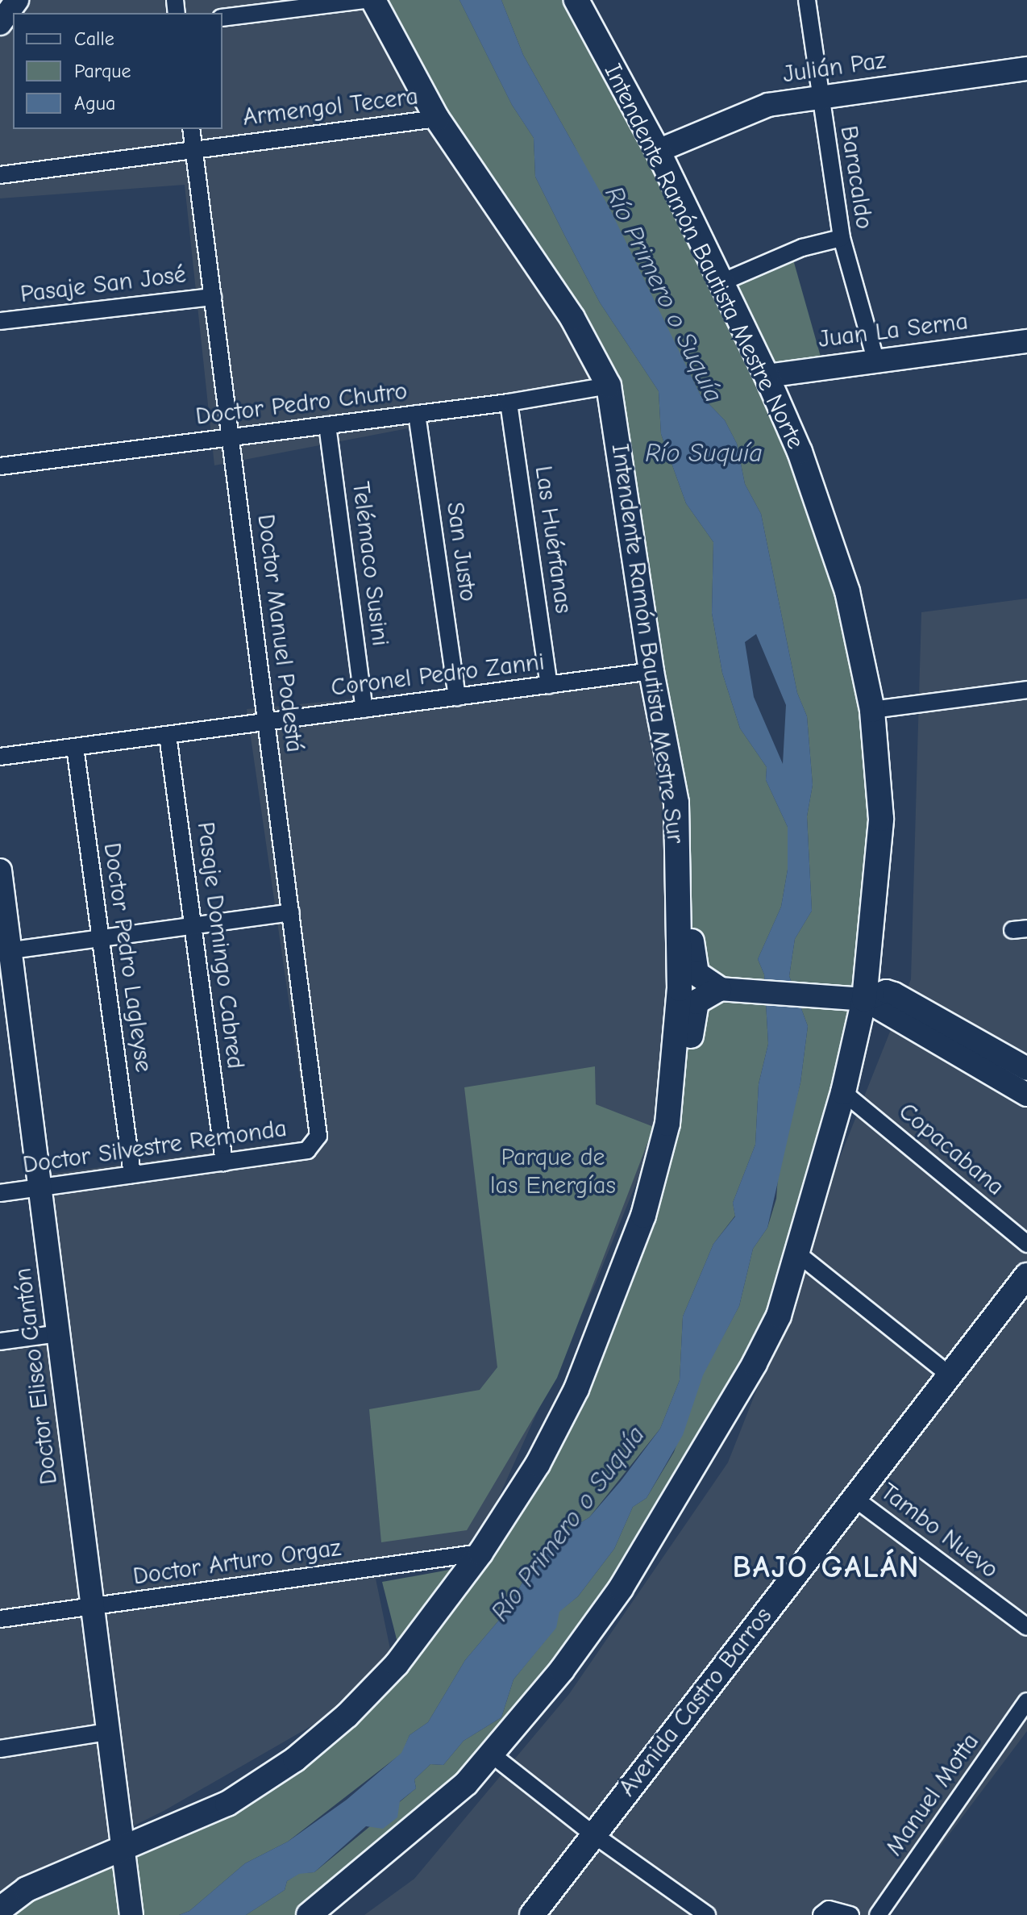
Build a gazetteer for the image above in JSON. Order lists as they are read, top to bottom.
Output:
{
  "streets": {
    "main road": ["Intendente Ramón Bautista Mestre Norte", "Intendente Ramón Bautista Mestre Sur", "Avenida Castro Barros"],
    "street": [
      "Julián Paz",
      "Armengol Tecera",
      "Baracaldo",
      "Pasaje San José",
      "Juan La Serna",
      "Doctor Pedro Chutro",
      "Las Huérfanas",
      "San Justo",
      "Telémaco Susini",
      "Doctor Manuel Podestá",
      "Coronel Pedro Zanni",
      "Pasaje Domingo Cabred",
      "Doctor Pedro Lagleyse",
      "Doctor Silvestre Remonda",
      "Copacabana",
      "Doctor Eliseo Cantón",
      "Tambo Nuevo",
      "Doctor Arturo Orgaz",
      "Manuel Motta"
    ]
  },
  "crossings": [
    ["Julián Paz", "Baracaldo"],
    ["Julián Paz", "Intendente Ramón Bautista Mestre Norte"],
    ["Armengol Tecera", "Doctor Manuel Podestá"],
    ["Armengol Tecera", "Intendente Ramón Bautista Mestre Sur"],
    ["Baracaldo", "Juan La Serna"],
    ["Intendente Ramón Bautista Mestre Norte", "Juan La Serna"],
    ["Intendente Ramón Bautista Mestre Norte", "Copacabana"],
    ["Pasaje San José", "Doctor Manuel Podestá"],
    ["Doctor Pedro Chutro", "Las Huérfanas"],
    ["Doctor Pedro Chutro", "San Justo"],
    ["Doctor Pedro Chutro", "Telémaco Susini"],
    ["Doctor Pedro Chutro", "Doctor Manuel Podestá"],
    ["Doctor Pedro Chutro", "Intendente Ramón Bautista Mestre Sur"],
    ["Las Huérfanas", "Coronel Pedro Zanni"],
    ["San Justo", "Coronel Pedro Zanni"],
    ["Telémaco Susini", "Coronel Pedro Zanni"],
    ["Doctor Manuel Podestá", "Coronel Pedro Zanni"],
    ["Doctor Manuel Podestá", "Doctor Silvestre Remonda"],
    ["Intendente Ramón Bautista Mestre Sur", "Coronel Pedro Zanni"],
    ["Intendente Ramón Bautista Mestre Sur", "Doctor Eliseo Cantón"],
    ["Intendente Ramón Bautista Mestre Sur", "Doctor Arturo Orgaz"],
    ["Coronel Pedro Zanni", "Pasaje Domingo Cabred"],
    ["Coronel Pedro Zanni", "Doctor Pedro Lagleyse"],
    ["Pasaje Domingo Cabred", "Doctor Silvestre Remonda"],
    ["Doctor Pedro Lagleyse", "Doctor Silvestre Remonda"],
    ["Doctor Silvestre Remonda", "Doctor Eliseo Cantón"],
    ["Doctor Eliseo Cantón", "Doctor Arturo Orgaz"],
    ["Tambo Nuevo", "Avenida Castro Barros"]
  ],
  "districts": ["BAJO GALÁN"],
  "water": ["Río Primero o Suquía", "Río Suquía"],
  "parks": ["Parque de las Energías"],
  "legend": ["Calle", "Parque", "Agua"]
}
